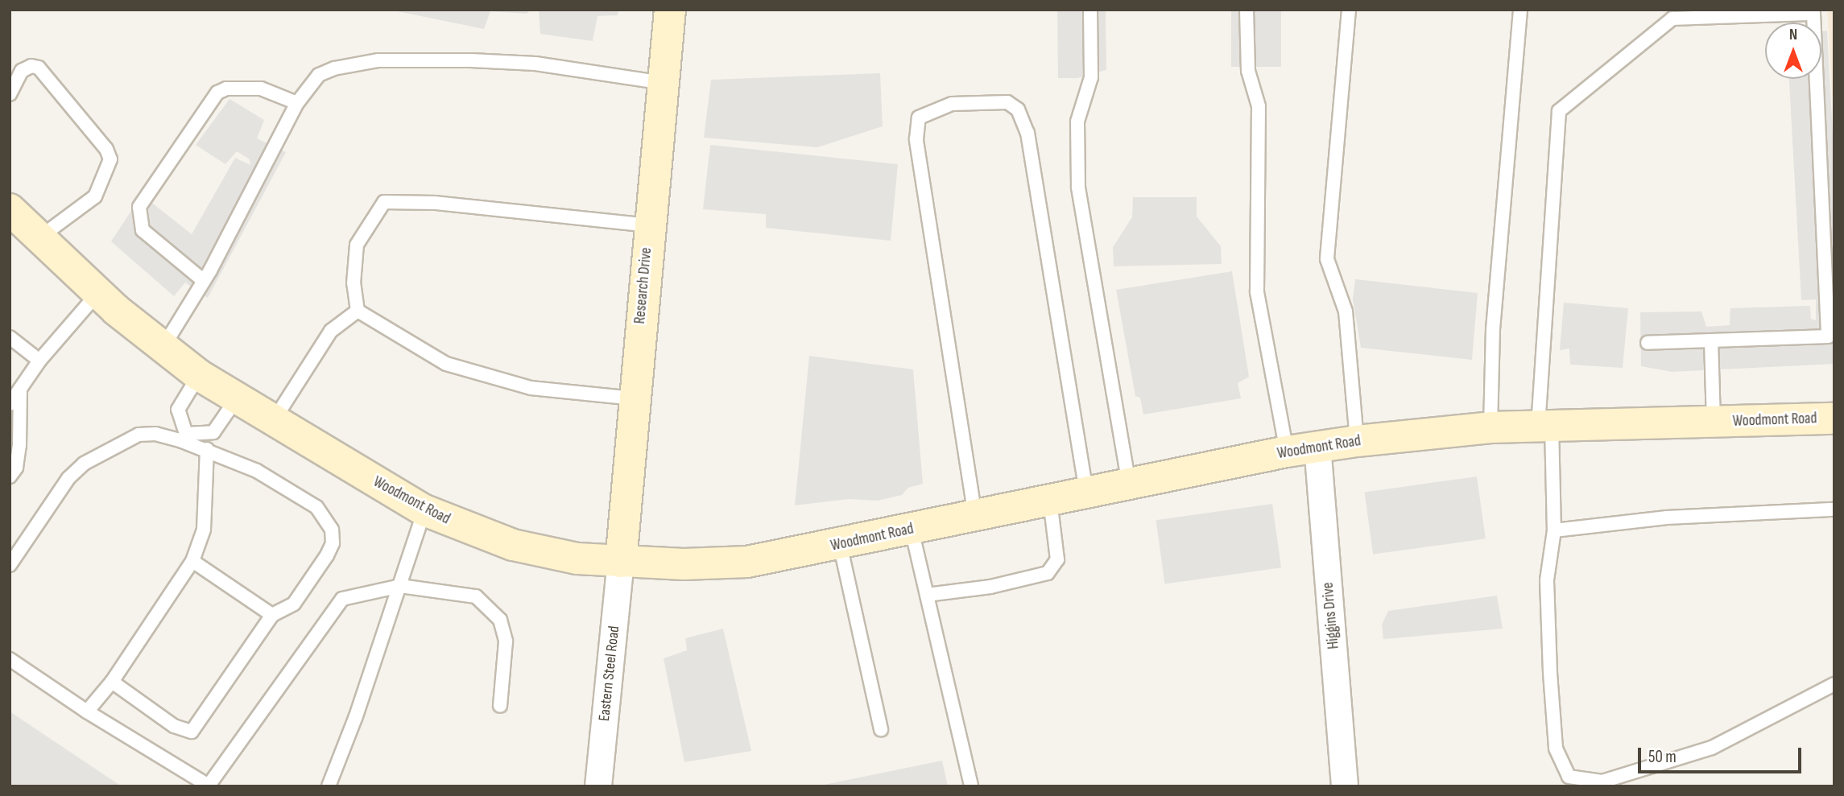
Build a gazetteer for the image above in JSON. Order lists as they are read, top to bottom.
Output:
{
  "streets": {
    "main road": ["Research Drive", "Woodmont Road"],
    "street": ["Higgins Drive", "Eastern Steel Road"]
  },
  "crossings": [
    ["Research Drive", "Woodmont Road"],
    ["Research Drive", "Eastern Steel Road"],
    ["Woodmont Road", "Higgins Drive"],
    ["Woodmont Road", "Eastern Steel Road"]
  ],
  "scale_bar": "50 m",
  "north": "top"
}
